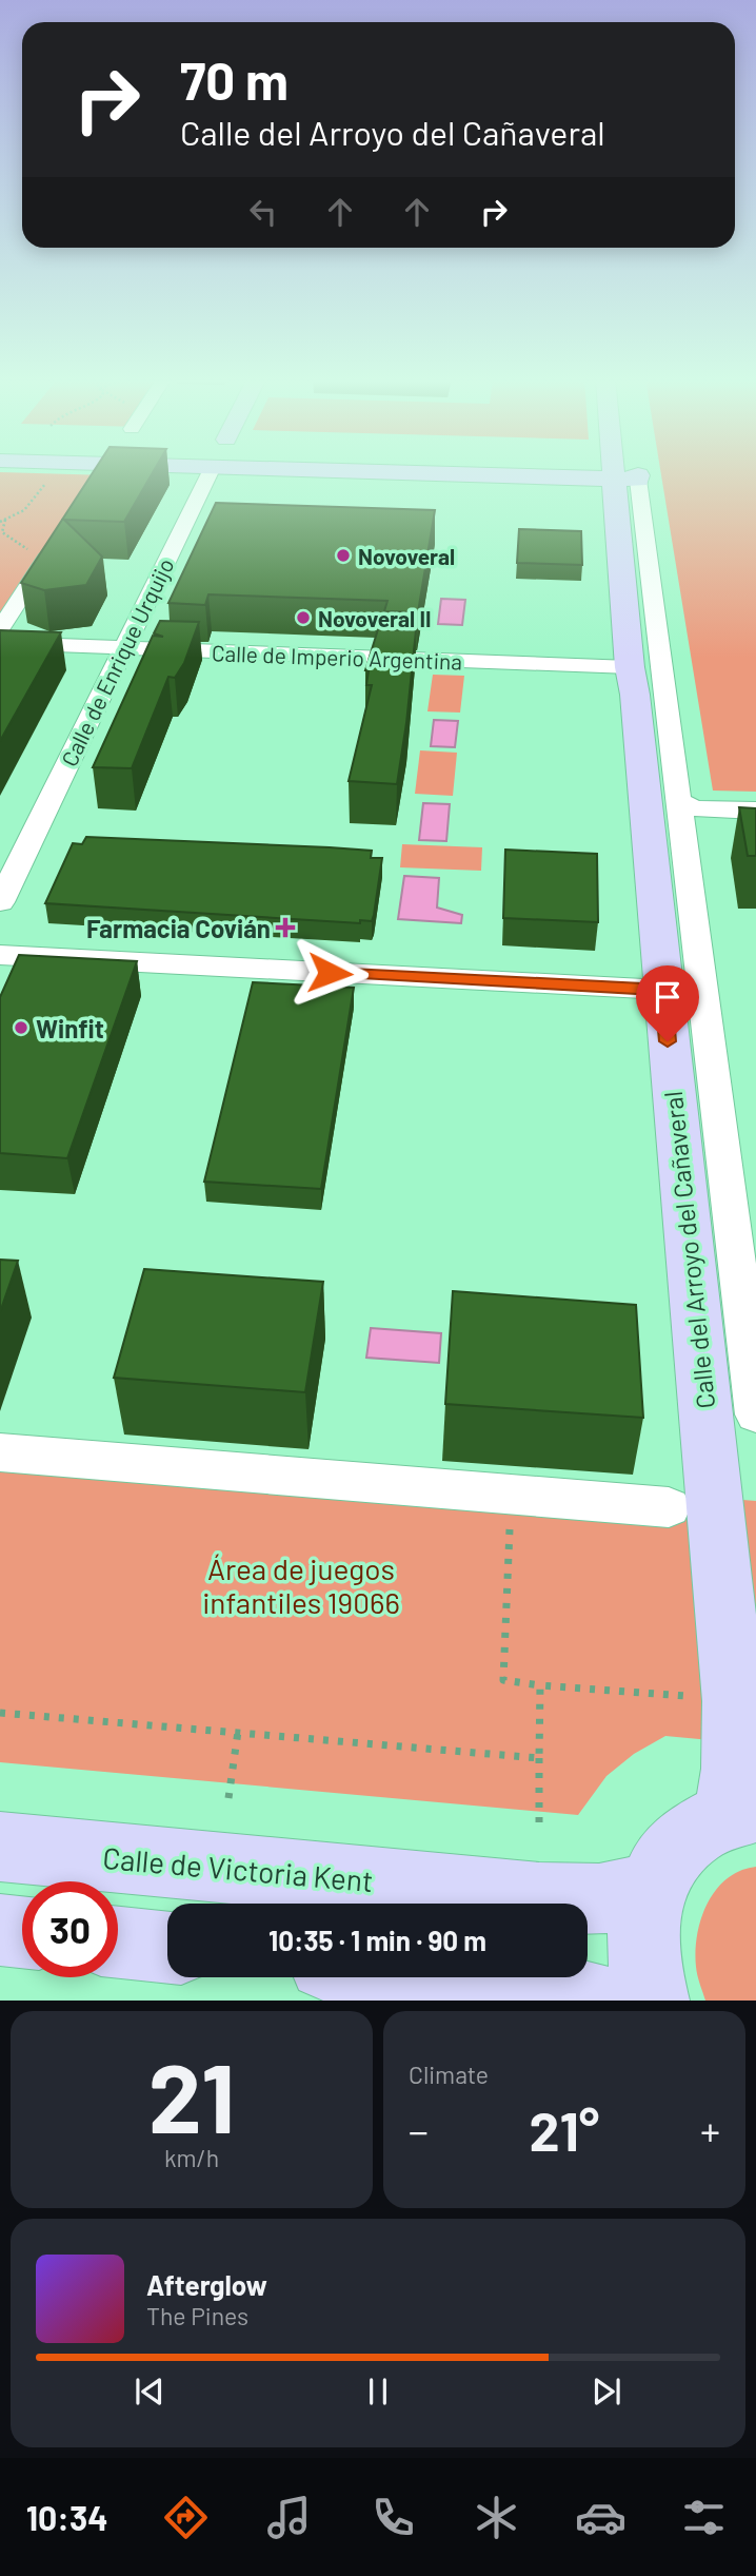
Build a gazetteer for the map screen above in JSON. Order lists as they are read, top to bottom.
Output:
{
  "streets": {
    "main road": ["Calle del Arroyo del Cañaveral", "Calle de Victoria Kent"],
    "street": ["Calle de Imperio Argentina", "Calle de Enrique Urquijo"]
  },
  "crossings": [
    ["Calle de Imperio Argentina", "Calle de Enrique Urquijo"],
    ["Calle de Imperio Argentina", "Calle del Arroyo del Cañaveral"]
  ],
  "parks": ["Área de juegos infantiles 19066"],
  "places": {
    "other": ["Novoveral", "Novoveral II", "Winfit"],
    "health": ["Farmacia Covián"]
  },
  "page": {
    "turn": ["70 m", "Calle del Arroyo del Cañaveral"],
    "limit": "30",
    "trip": "10:35 · 1 min · 90 m",
    "tile": [
      ["21", "km/h"],
      "Climate"
    ],
    "heat": ["−", "21°", "+"],
    "song": ["Afterglow", "The Pines"],
    "tabs": "10:34"
  }
}
